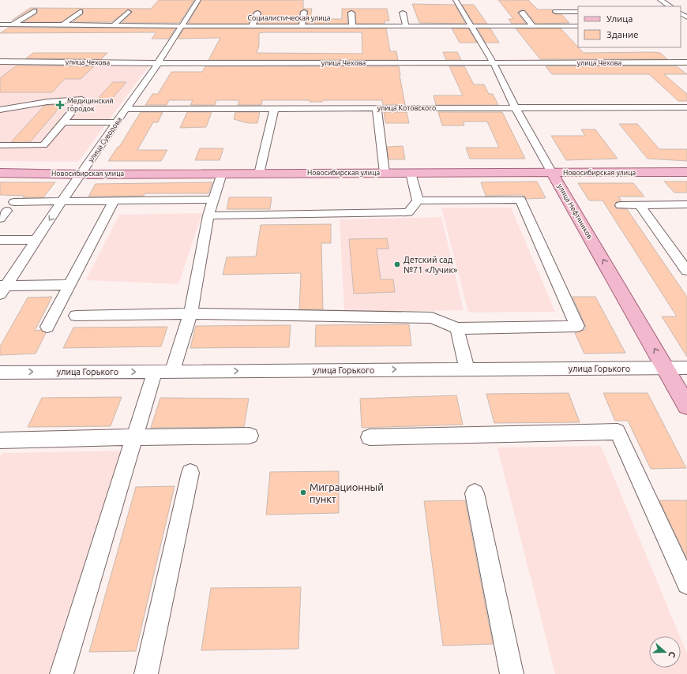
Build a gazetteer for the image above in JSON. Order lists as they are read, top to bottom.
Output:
{
  "streets": {
    "main road": ["Новосибирская улица", "улица Нефтяников"],
    "street": [
      "Социалистическая улица",
      "улица Чехова",
      "улица Котовского",
      "улица Суворова",
      "улица Горького"
    ]
  },
  "crossings": [
    ["Социалистическая улица", "улица Суворова"],
    ["Социалистическая улица", "улица Нефтяников"],
    ["улица Чехова", "улица Суворова"],
    ["улица Чехова", "улица Нефтяников"],
    ["улица Котовского", "улица Суворова"],
    ["улица Котовского", "улица Нефтяников"],
    ["улица Суворова", "Новосибирская улица"],
    ["Новосибирская улица", "улица Нефтяников"],
    ["улица Нефтяников", "улица Горького"]
  ],
  "places": {
    "health": ["Медицинский городок"],
    "other": ["Детский сад №71 «Лучик»", "Миграционный пункт"]
  },
  "legend": ["Улица", "Здание"],
  "north": "right"
}
